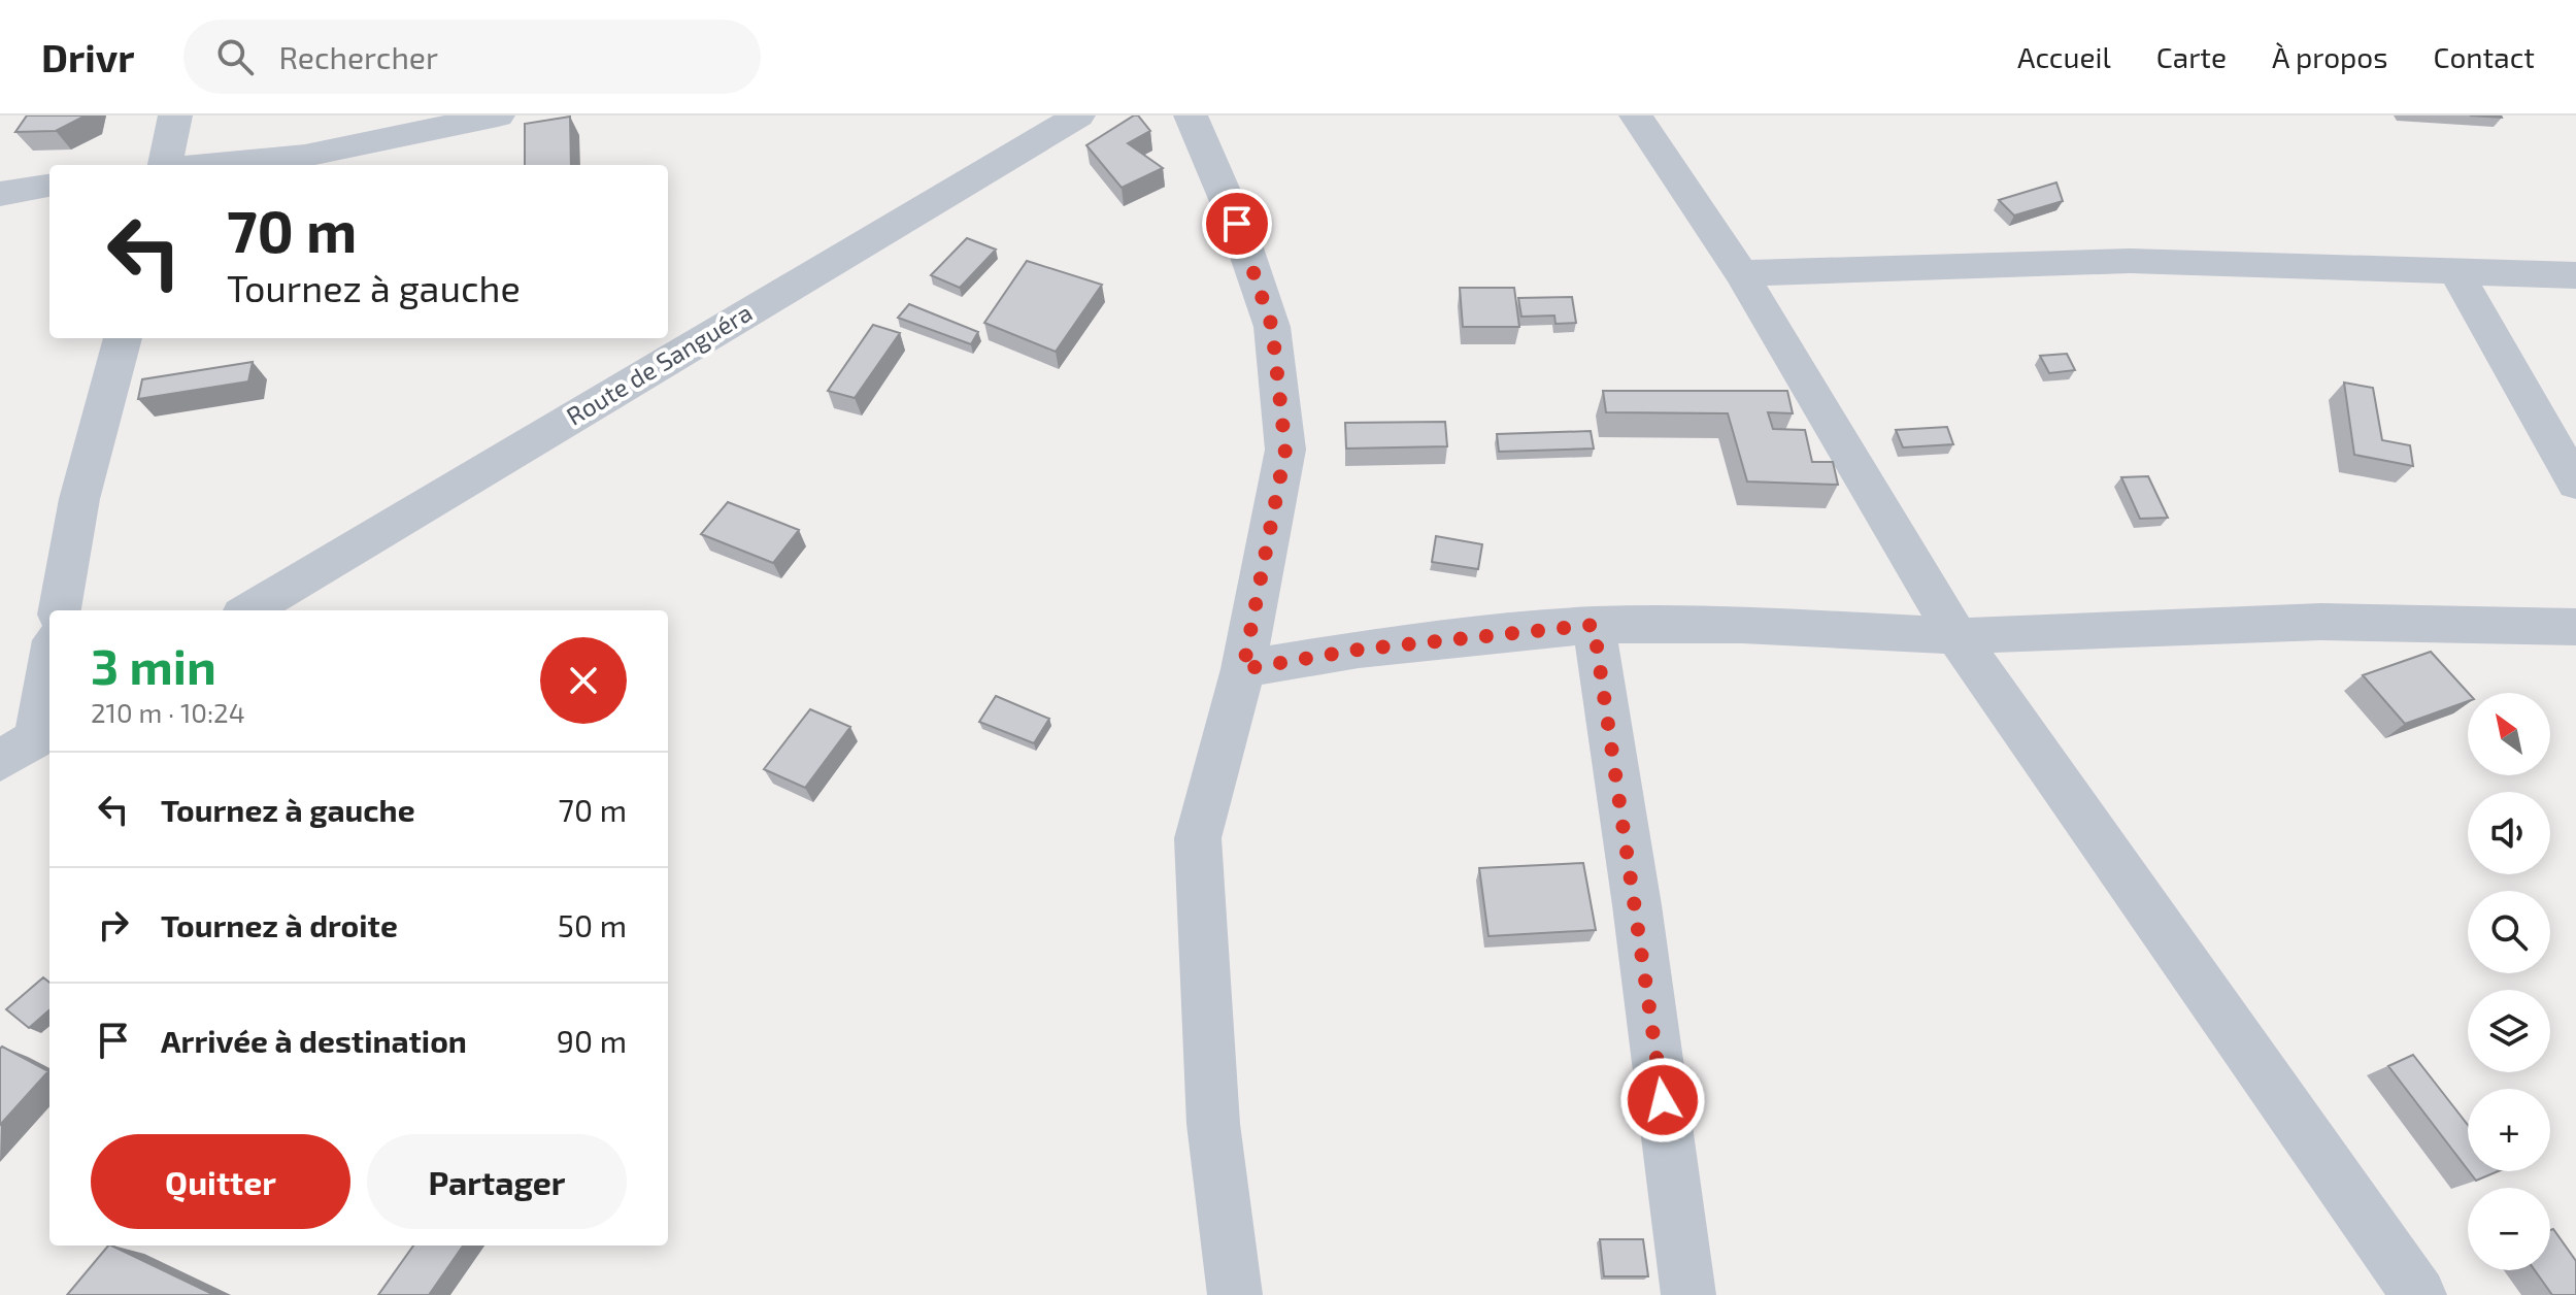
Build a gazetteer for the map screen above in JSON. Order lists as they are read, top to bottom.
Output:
{
  "streets": {
    "street": ["Route de Sanguéra"]
  },
  "north": "top left",
  "page": {
    "header": "Drivr",
    "search": "Rechercher",
    "nav": [
      "Accueil",
      "Carte",
      "À propos",
      "Contact"
    ],
    "turn": ["70 m", "Tournez à gauche"],
    "heading": ["3 min", "210 m · 10:24"],
    "map_buttons": ["+", "−"],
    "list": [
      {
        "name": "Tournez à gauche",
        "value": "70 m"
      },
      {
        "name": "Tournez à droite",
        "value": "50 m"
      },
      {
        "name": "Arrivée à destination",
        "value": "90 m"
      }
    ],
    "buttons": ["Quitter", "Partager"]
  }
}
